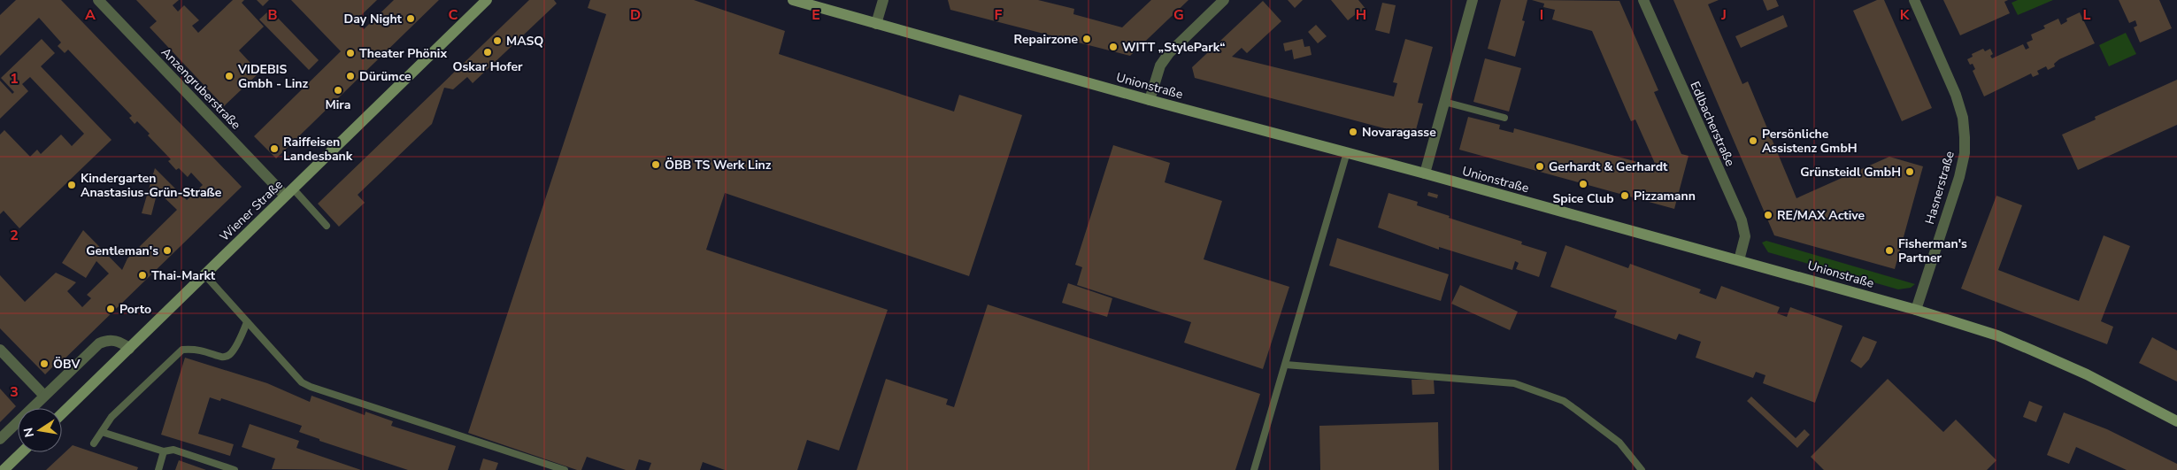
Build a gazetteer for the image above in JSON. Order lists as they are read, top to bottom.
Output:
{
  "streets": {
    "main road": ["Unionstraße", "Wiener Straße"],
    "street": ["Anzengruberstraße", "Edlbacherstraße", "Hasnerstraße"]
  },
  "crossings": [
    ["Unionstraße", "Edlbacherstraße"],
    ["Unionstraße", "Hasnerstraße"],
    ["Anzengruberstraße", "Wiener Straße"]
  ],
  "places": [
    "Day Night",
    "Repairzone",
    "MASQ",
    "WITT „StylePark“",
    "Oskar Hofer",
    "Theater Phönix",
    "VIDEBIS Gmbh - Linz",
    "Dürümce",
    "Mira",
    "Novaragasse",
    "Persönliche Assistenz GmbH",
    "Raiffeisen Landesbank",
    "ÖBB TS Werk Linz",
    "Gerhardt & Gerhardt",
    "Grünsteidl GmbH",
    "Spice Club",
    "Kindergarten Anastasius-Grün-Straße",
    "Pizzamann",
    "RE/MAX Active",
    "Gentleman's",
    "Fisherman's Partner",
    "Thai-Markt",
    "Porto",
    "ÖBV"
  ],
  "north": "left",
  "grid": {
    "columns": [
      "A",
      "B",
      "C",
      "D",
      "E",
      "F",
      "G",
      "H",
      "I",
      "J",
      "K",
      "L"
    ],
    "rows": ["1", "2", "3"]
  }
}
